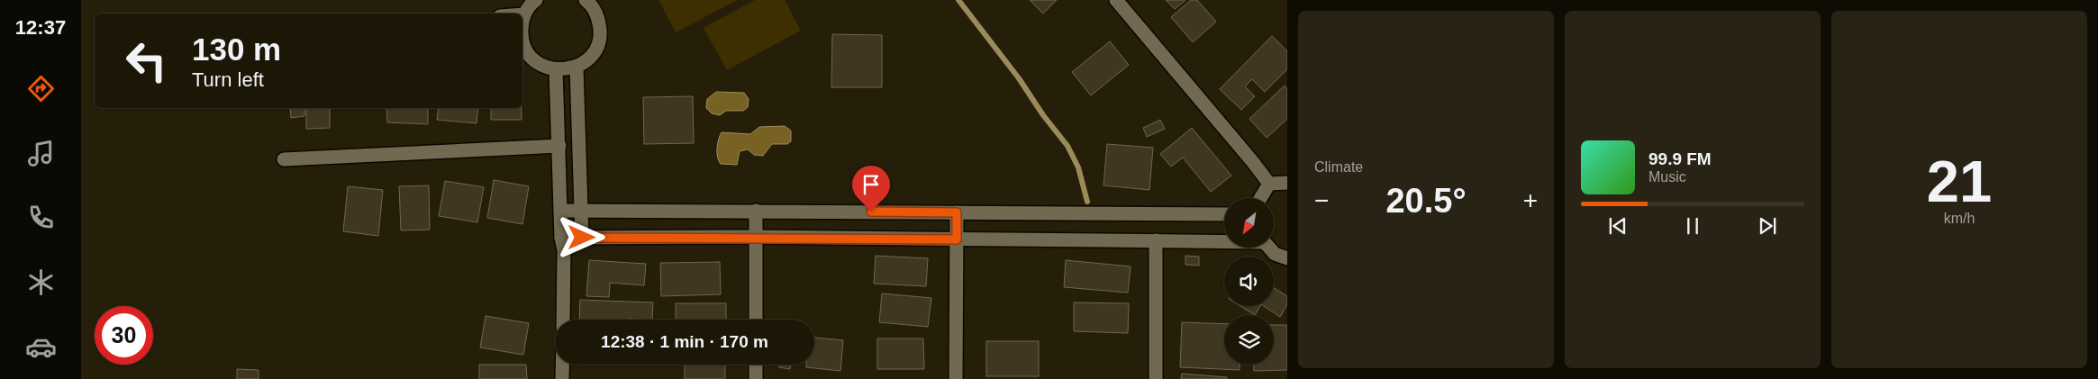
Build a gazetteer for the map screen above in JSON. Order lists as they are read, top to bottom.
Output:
{
  "north": "bottom left",
  "page": {
    "tabs": "12:37",
    "tile": [
      "Climate",
      ["21", "km/h"]
    ],
    "turn": ["130 m", "Turn left"],
    "song": ["99.9 FM", "Music"],
    "heat": ["−", "20.5°", "+"],
    "limit": "30",
    "trip": "12:38 · 1 min · 170 m"
  }
}
